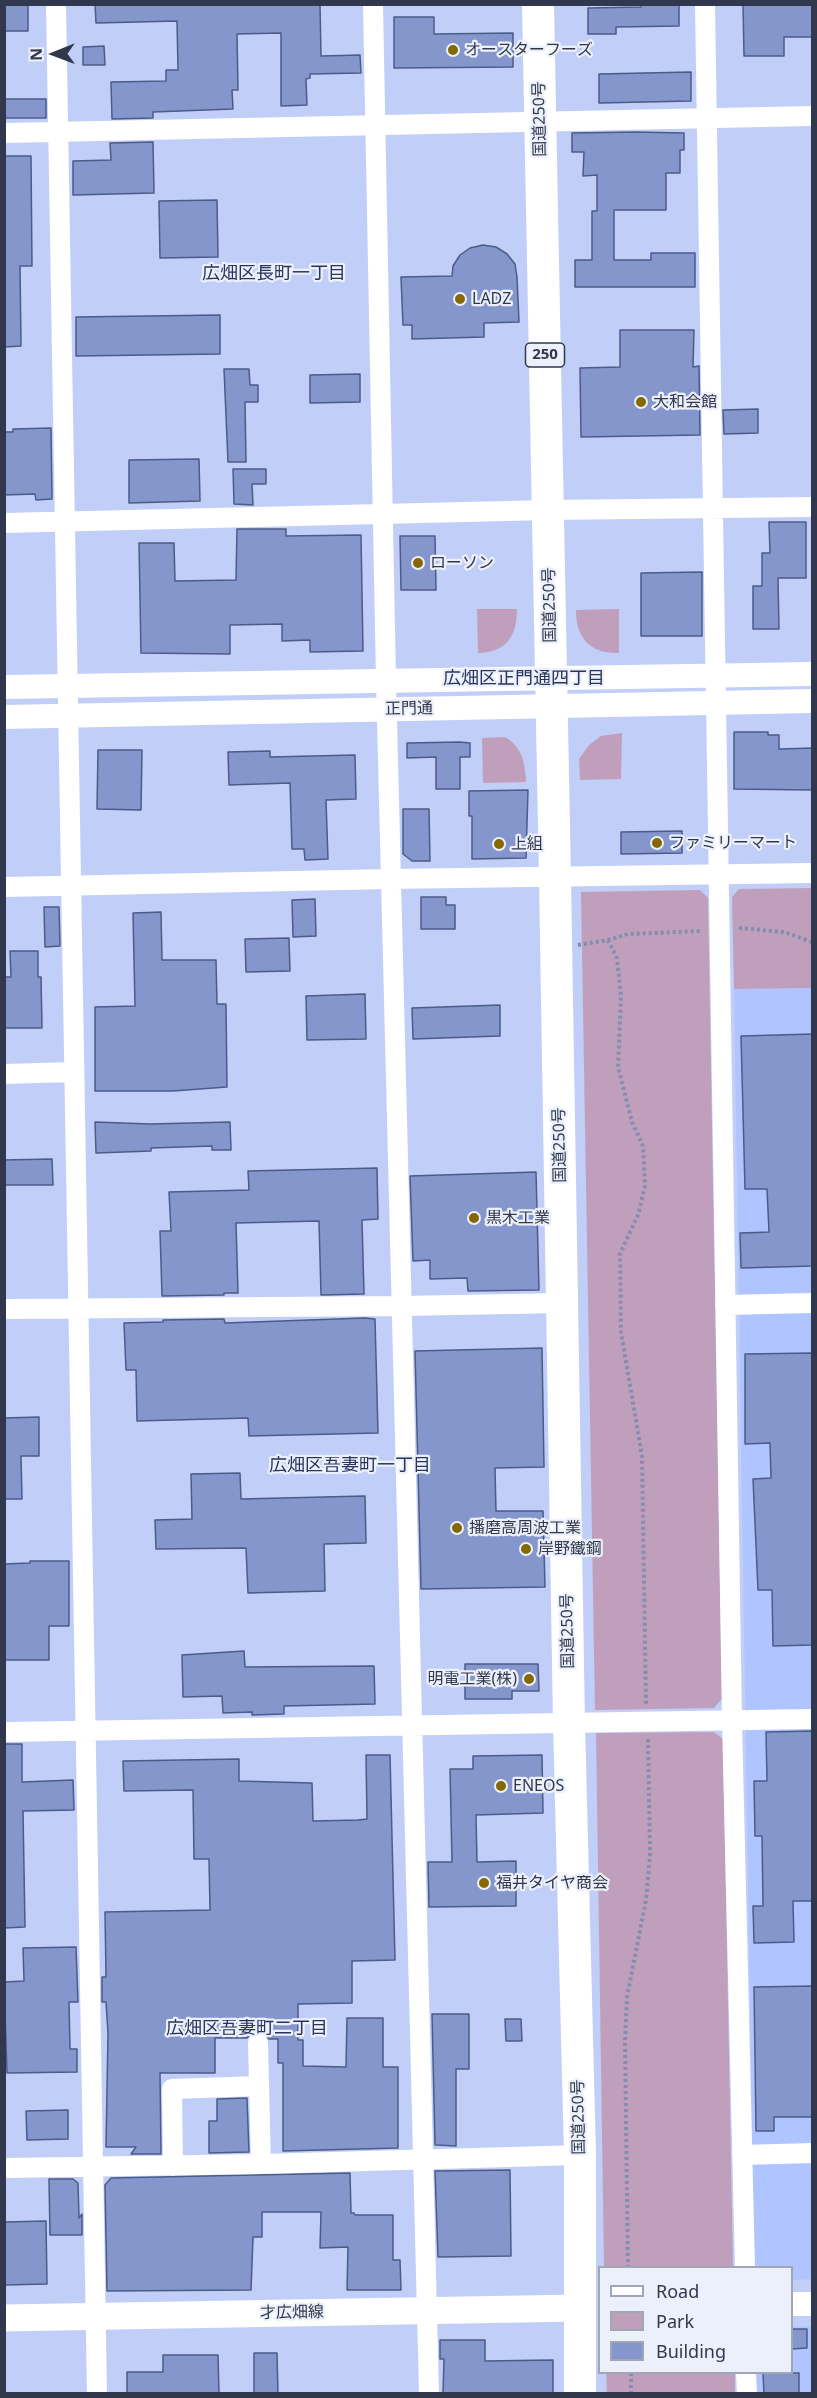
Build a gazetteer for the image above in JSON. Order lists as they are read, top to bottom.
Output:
{
  "streets": {
    "highway": ["国道250号", "250"],
    "main road": ["才広畑線"],
    "street": ["正門通"]
  },
  "crossings": [
    ["国道250号", "正門通"],
    ["国道250号", "才広畑線"]
  ],
  "districts": [
    "広畑区長町一丁目",
    "広畑区正門通四丁目",
    "広畑区吾妻町一丁目",
    "広畑区吾妻町二丁目"
  ],
  "places": [
    "オースターフーズ",
    "LADZ",
    "大和会館",
    "ローソン",
    "ファミリーマート",
    "上組",
    "黒木工業",
    "播磨高周波工業",
    "岸野鐵鋼",
    "明電工業(株)",
    "ENEOS",
    "福井タイヤ商会"
  ],
  "legend": ["Road", "Park", "Building"],
  "north": "left"
}
